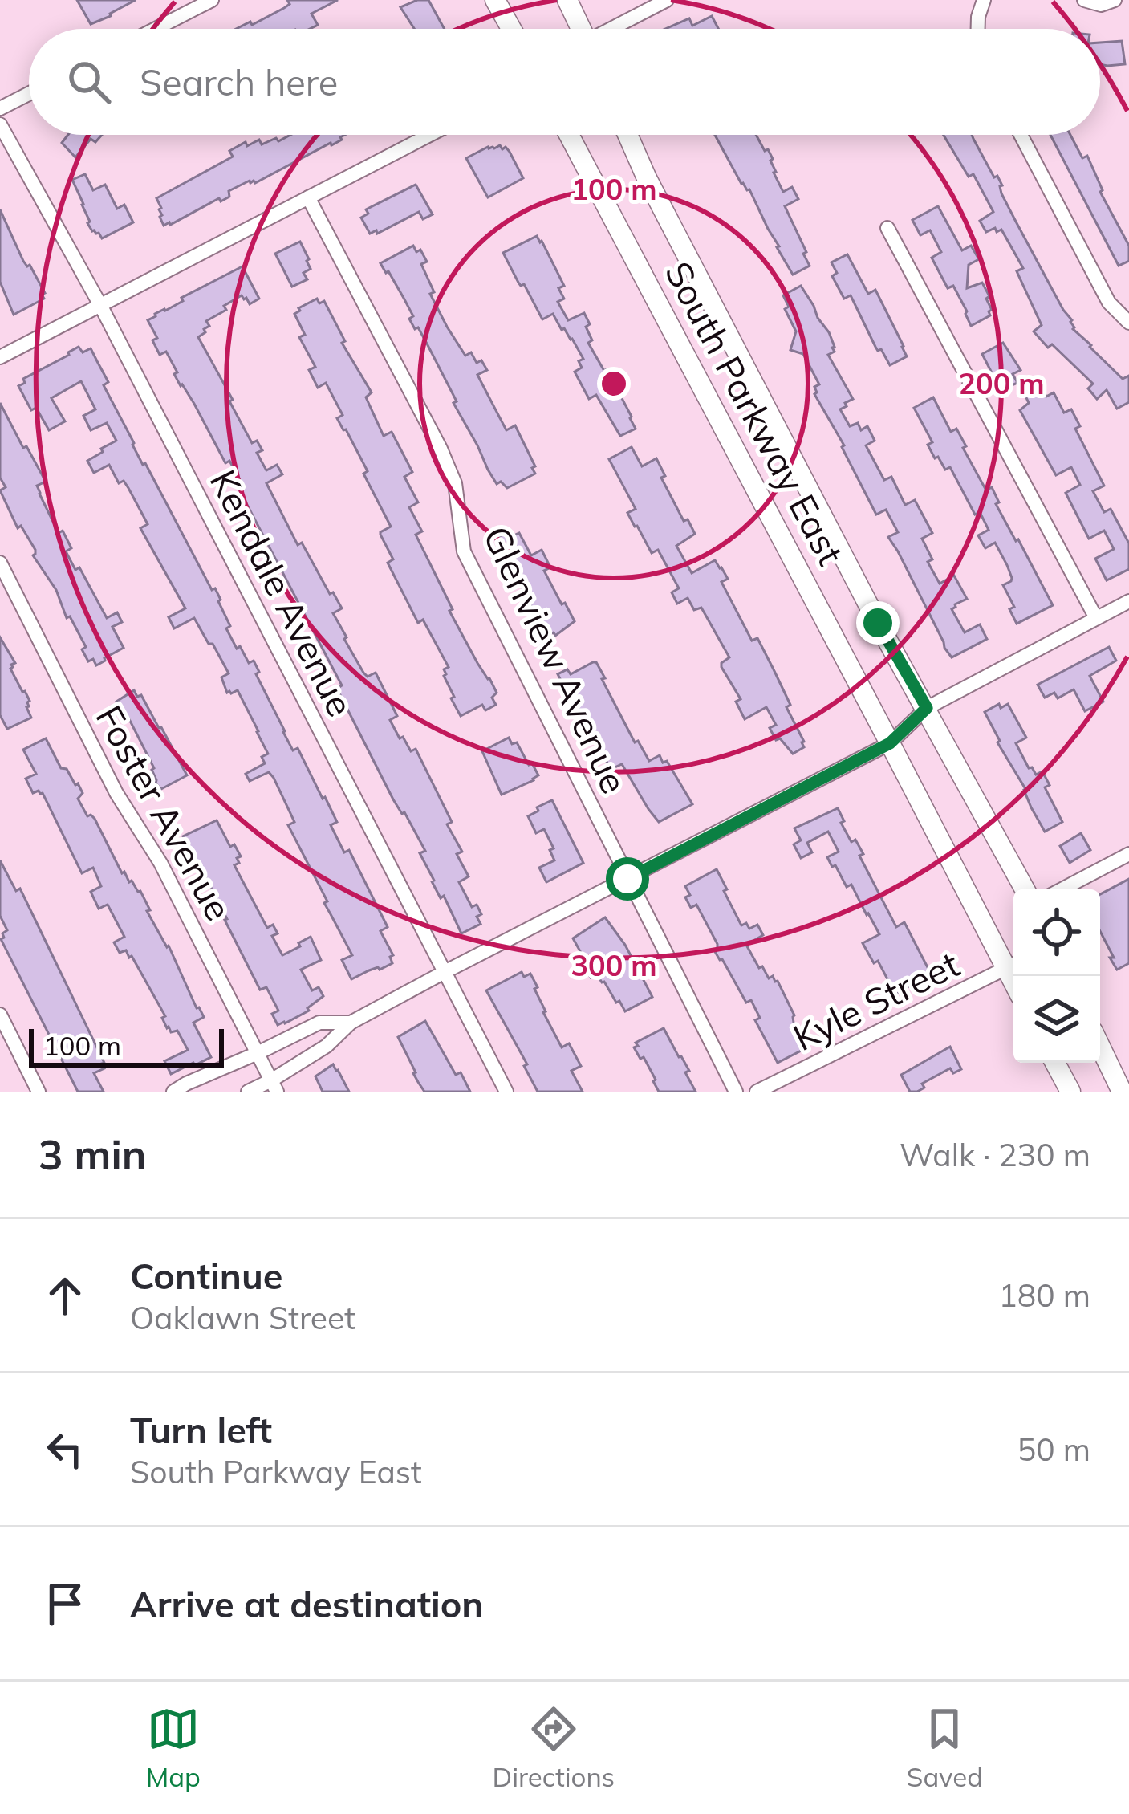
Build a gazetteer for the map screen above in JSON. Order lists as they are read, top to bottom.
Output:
{
  "streets": {
    "main road": ["South Parkway East"],
    "street": [
      "Kendale Avenue",
      "Glenview Avenue",
      "Foster Avenue",
      "Kyle Street"
    ]
  },
  "crossings": [
    ["South Parkway East", "Kyle Street"]
  ],
  "scale_bar": "100 m",
  "page": {
    "search": "Search here",
    "scale": "100 m",
    "heading": ["3 min", "Walk · 230 m"],
    "list": [
      ["Continue", "Oaklawn Street", "180 m"],
      ["Turn left", "South Parkway East", "50 m"],
      "Arrive at destination"
    ],
    "nav": ["Map", "Directions", "Saved"]
  },
  "rings": ["100 m", "200 m", "300 m"]
}
